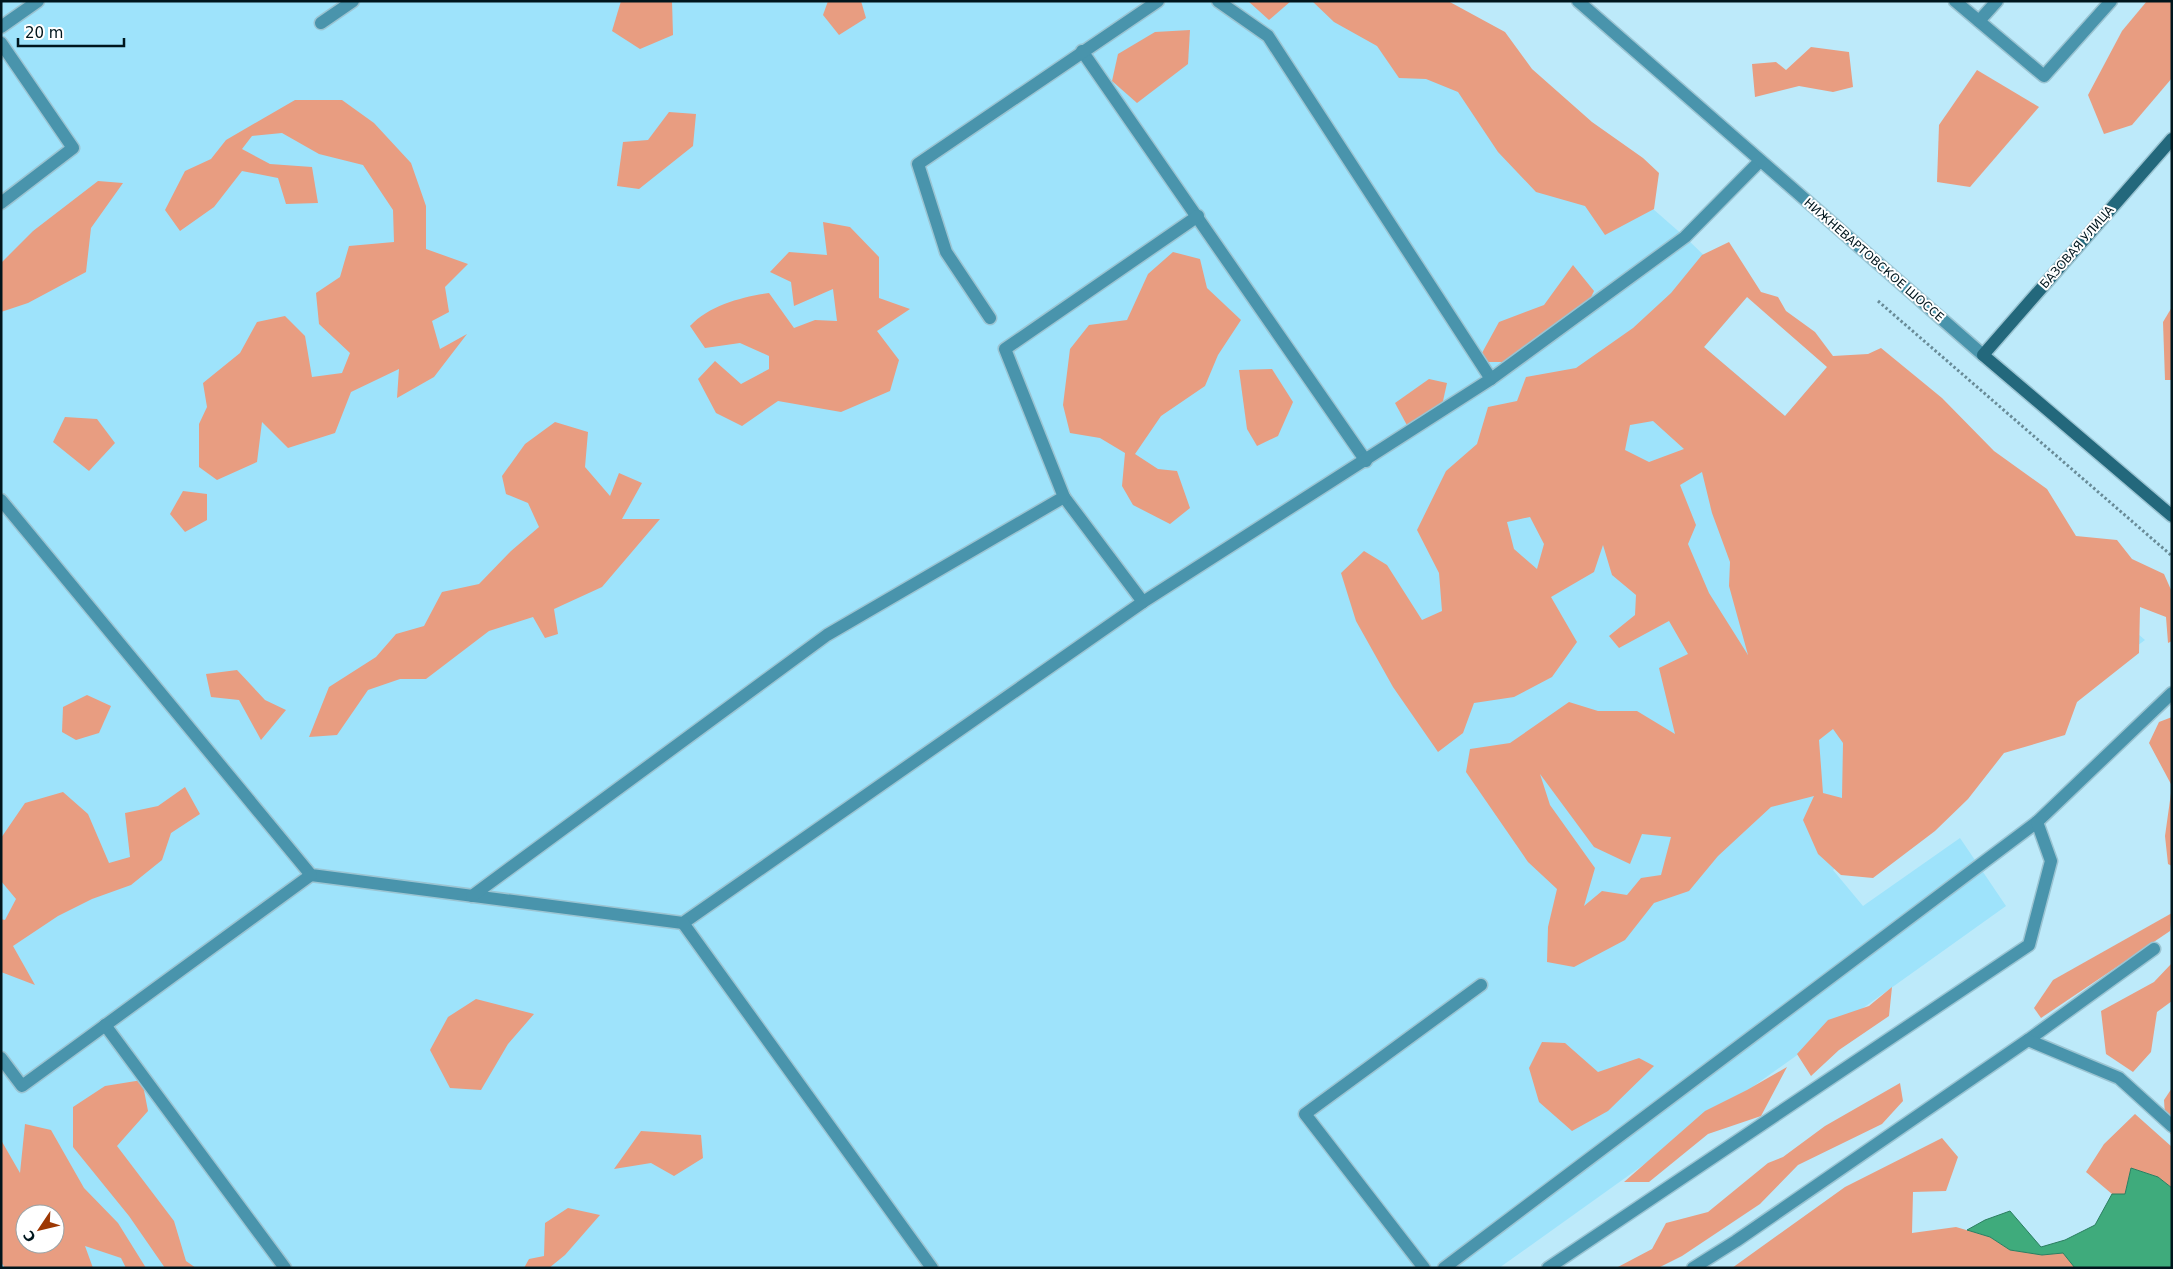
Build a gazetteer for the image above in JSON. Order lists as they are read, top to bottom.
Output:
{
  "streets": {
    "street": ["БАЗОВАЯ УЛИЦА", "НИЖНЕВАРТОВСКОЕ ШОССЕ"]
  },
  "crossings": [
    ["БАЗОВАЯ УЛИЦА", "НИЖНЕВАРТОВСКОЕ ШОССЕ"]
  ],
  "scale_bar": "20 m",
  "north": "bottom left"
}
